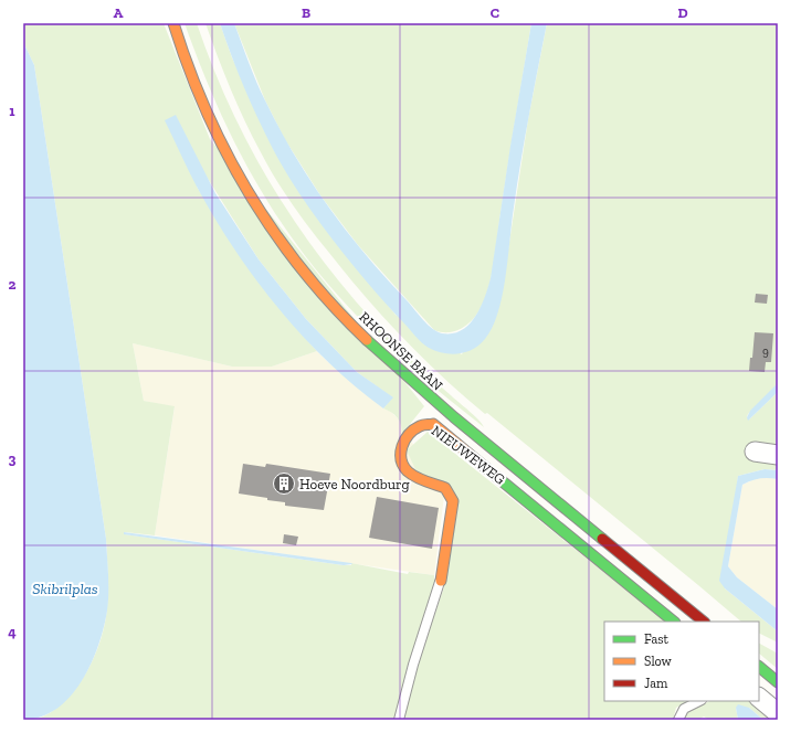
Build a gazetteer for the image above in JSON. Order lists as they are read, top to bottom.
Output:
{
  "streets": {
    "main road": ["RHOONSE BAAN", "NIEUWEWEG"]
  },
  "water": ["Skibrilplas"],
  "places": {
    "building": ["Hoeve Noordburg"]
  },
  "house_numbers": ["9"],
  "legend": ["Fast", "Slow", "Jam"],
  "grid": {
    "columns": [
      "A",
      "B",
      "C",
      "D"
    ],
    "rows": [
      "1",
      "2",
      "3",
      "4"
    ]
  }
}
